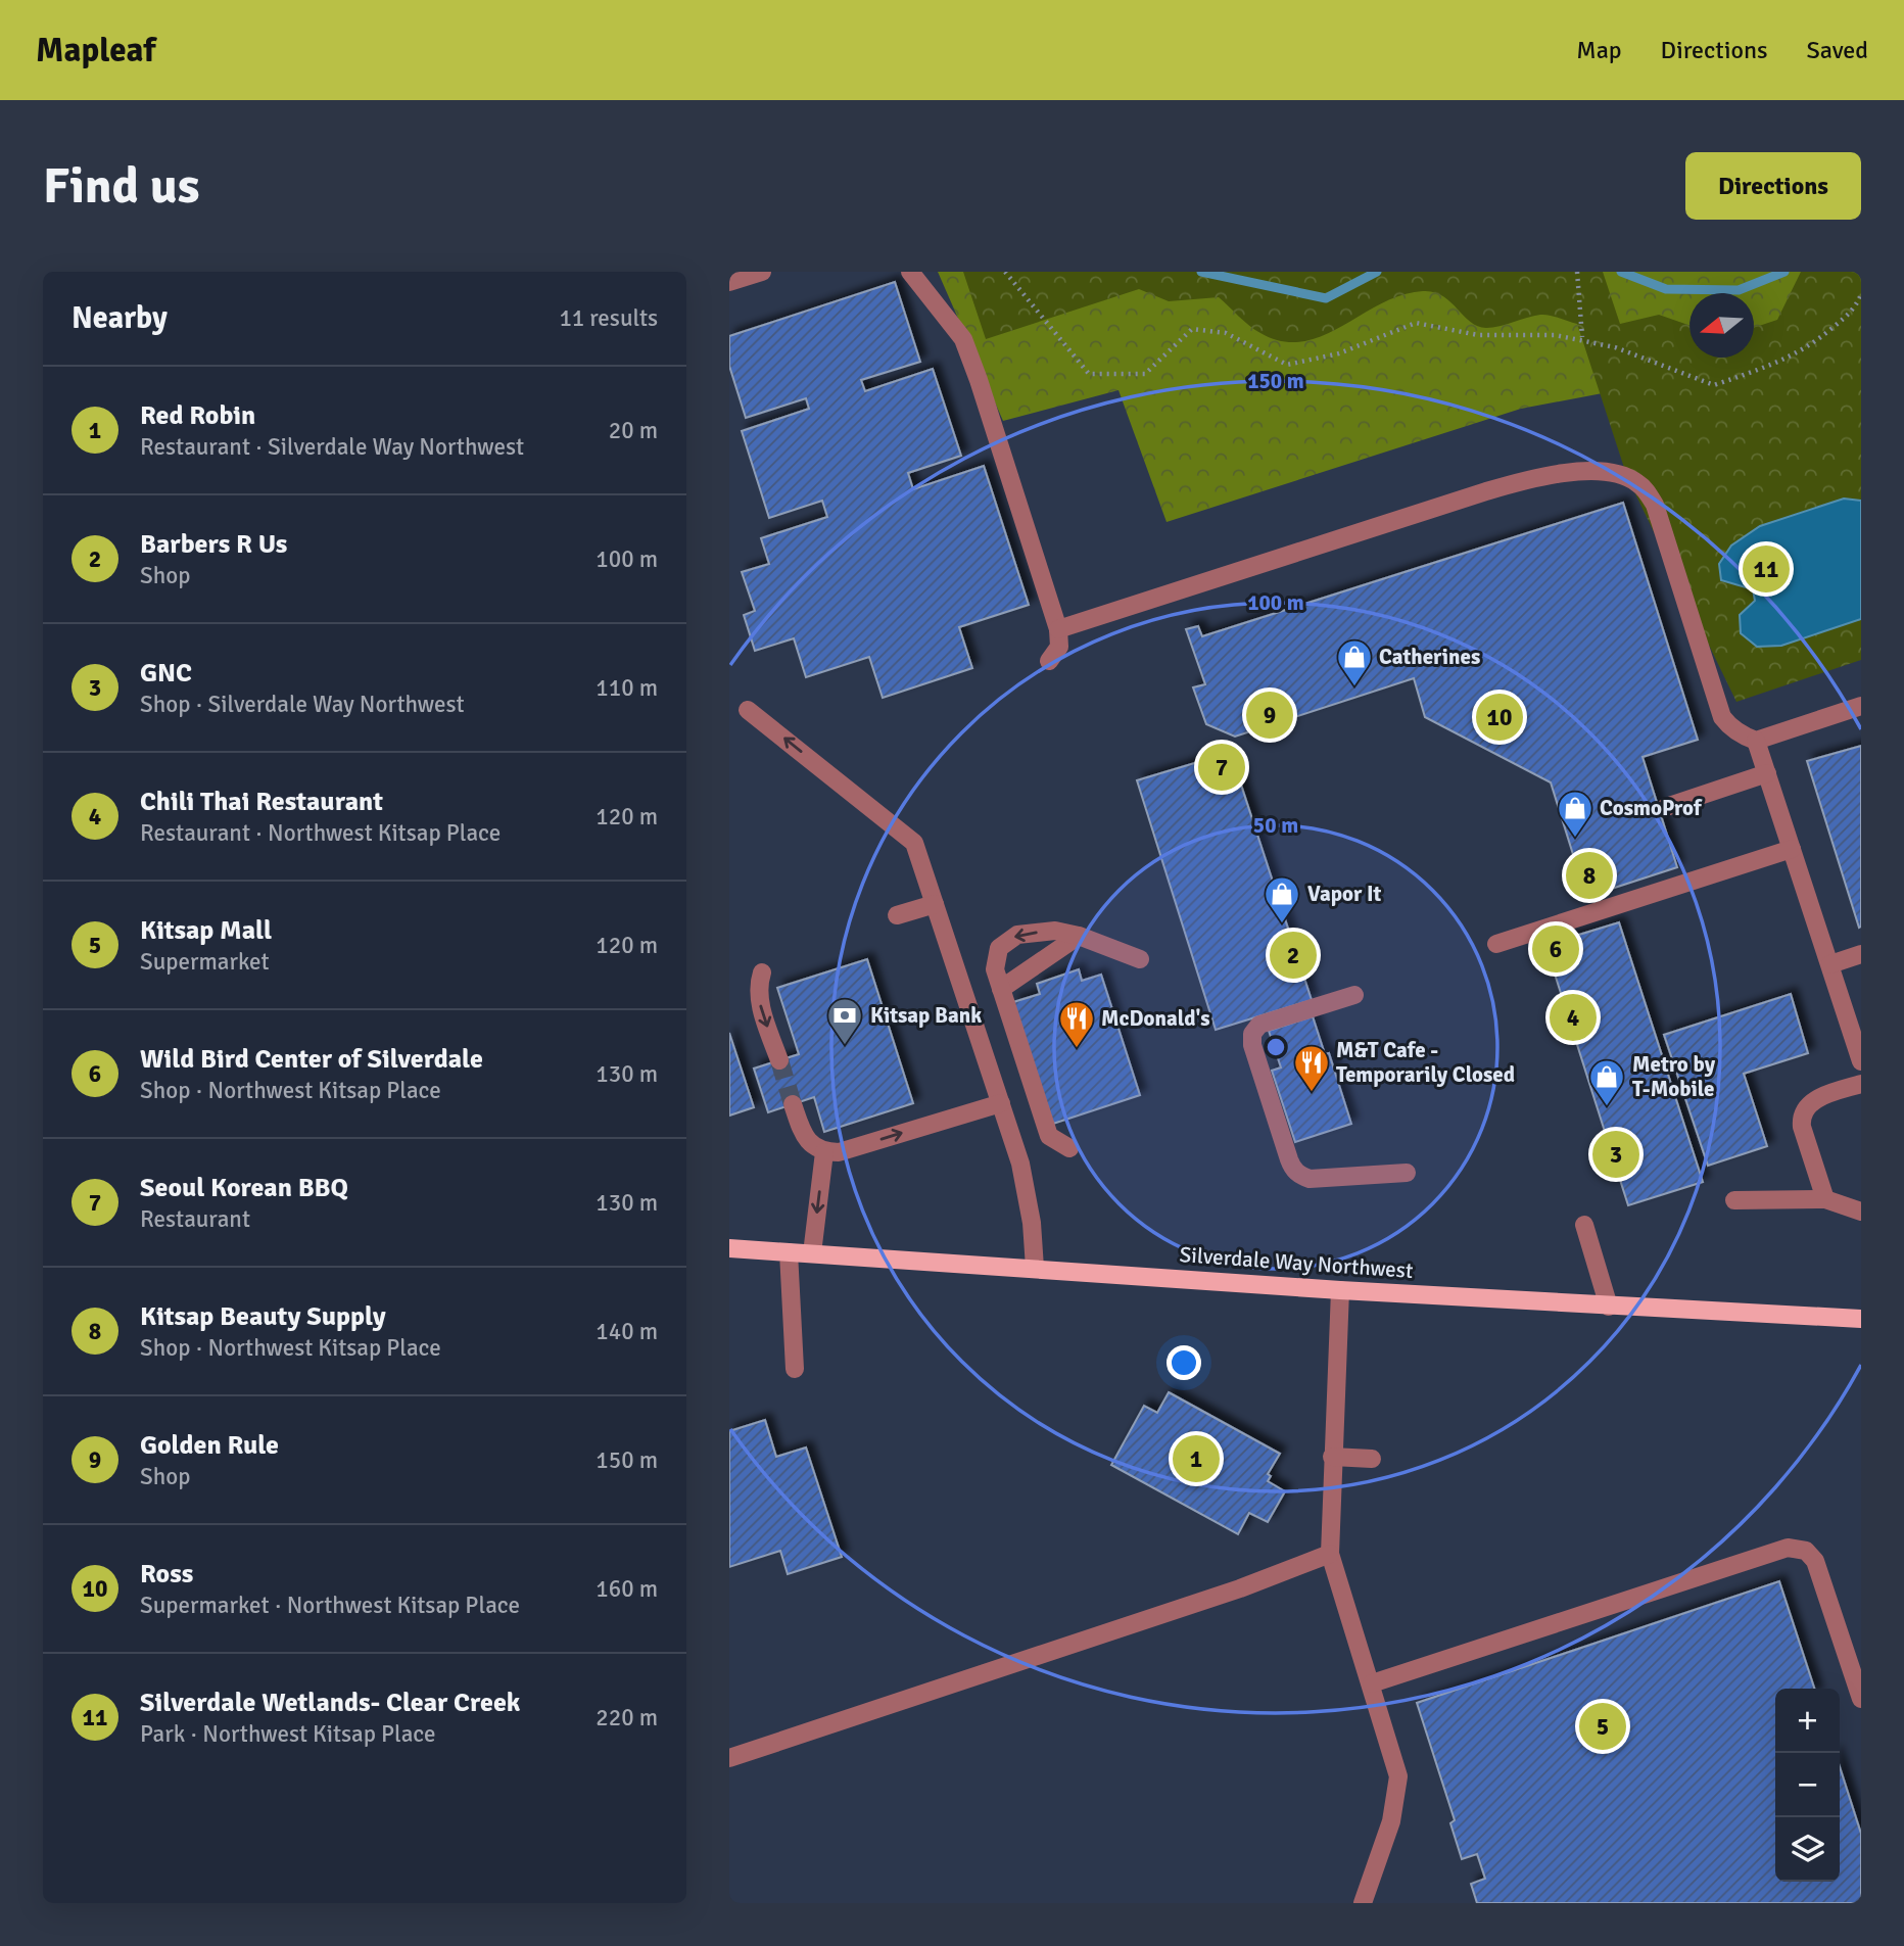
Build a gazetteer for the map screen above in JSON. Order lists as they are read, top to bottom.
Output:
{
  "streets": {
    "main road": ["Silverdale Way Northwest"]
  },
  "places": {
    "shop": [
      "Catherines",
      "CosmoProf",
      "Vapor It",
      "Metro by T-Mobile"
    ],
    "bank": ["Kitsap Bank"],
    "restaurant": ["McDonald's", "M&T Cafe - Temporarily Closed"]
  },
  "north": "left",
  "page": {
    "header": "Mapleaf",
    "nav": ["Map", "Directions", "Saved"],
    "buttons": "Directions",
    "title": "Find us",
    "heading": ["Nearby", "11 results"],
    "list": [
      {
        "mark": "1",
        "name": "Red Robin",
        "note": "Restaurant · Silverdale Way Northwest",
        "value": "20 m"
      },
      {
        "mark": "2",
        "name": "Barbers R Us",
        "note": "Shop",
        "value": "100 m"
      },
      {
        "mark": "3",
        "name": "GNC",
        "note": "Shop · Silverdale Way Northwest",
        "value": "110 m"
      },
      {
        "mark": "4",
        "name": "Chili Thai Restaurant",
        "note": "Restaurant · Northwest Kitsap Place",
        "value": "120 m"
      },
      {
        "mark": "5",
        "name": "Kitsap Mall",
        "note": "Supermarket",
        "value": "120 m"
      },
      {
        "mark": "6",
        "name": "Wild Bird Center of Silverdale",
        "note": "Shop · Northwest Kitsap Place",
        "value": "130 m"
      },
      {
        "mark": "7",
        "name": "Seoul Korean BBQ",
        "note": "Restaurant",
        "value": "130 m"
      },
      {
        "mark": "8",
        "name": "Kitsap Beauty Supply",
        "note": "Shop · Northwest Kitsap Place",
        "value": "140 m"
      },
      {
        "mark": "9",
        "name": "Golden Rule",
        "note": "Shop",
        "value": "150 m"
      },
      {
        "mark": "10",
        "name": "Ross",
        "note": "Supermarket · Northwest Kitsap Place",
        "value": "160 m"
      },
      {
        "mark": "11",
        "name": "Silverdale Wetlands- Clear Creek",
        "note": "Park · Northwest Kitsap Place",
        "value": "220 m"
      }
    ],
    "pins": [
      "11",
      "9",
      "10",
      "7",
      "8",
      "6",
      "2",
      "4",
      "3",
      "1",
      "5"
    ],
    "map_buttons": ["+", "−"]
  },
  "rings": ["150 m", "100 m", "50 m"]
}
